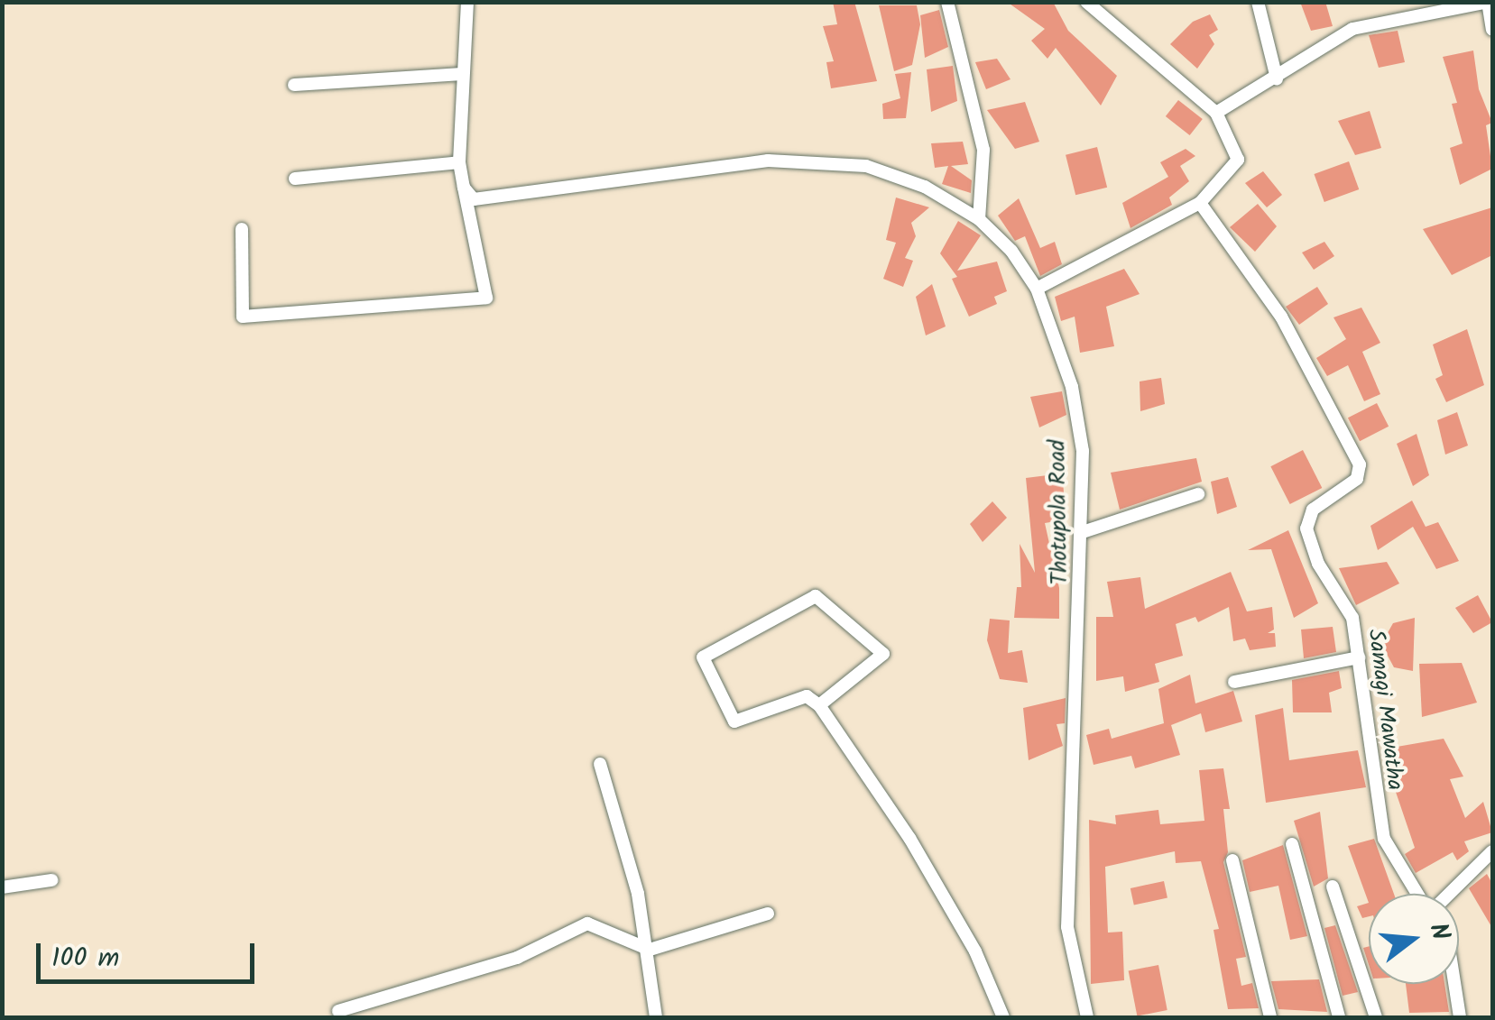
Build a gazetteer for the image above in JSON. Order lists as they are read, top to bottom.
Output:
{
  "streets": {
    "street": ["Thotupola Road", "Samagi Mawatha"]
  },
  "scale_bar": "100 m",
  "north": "right"
}
